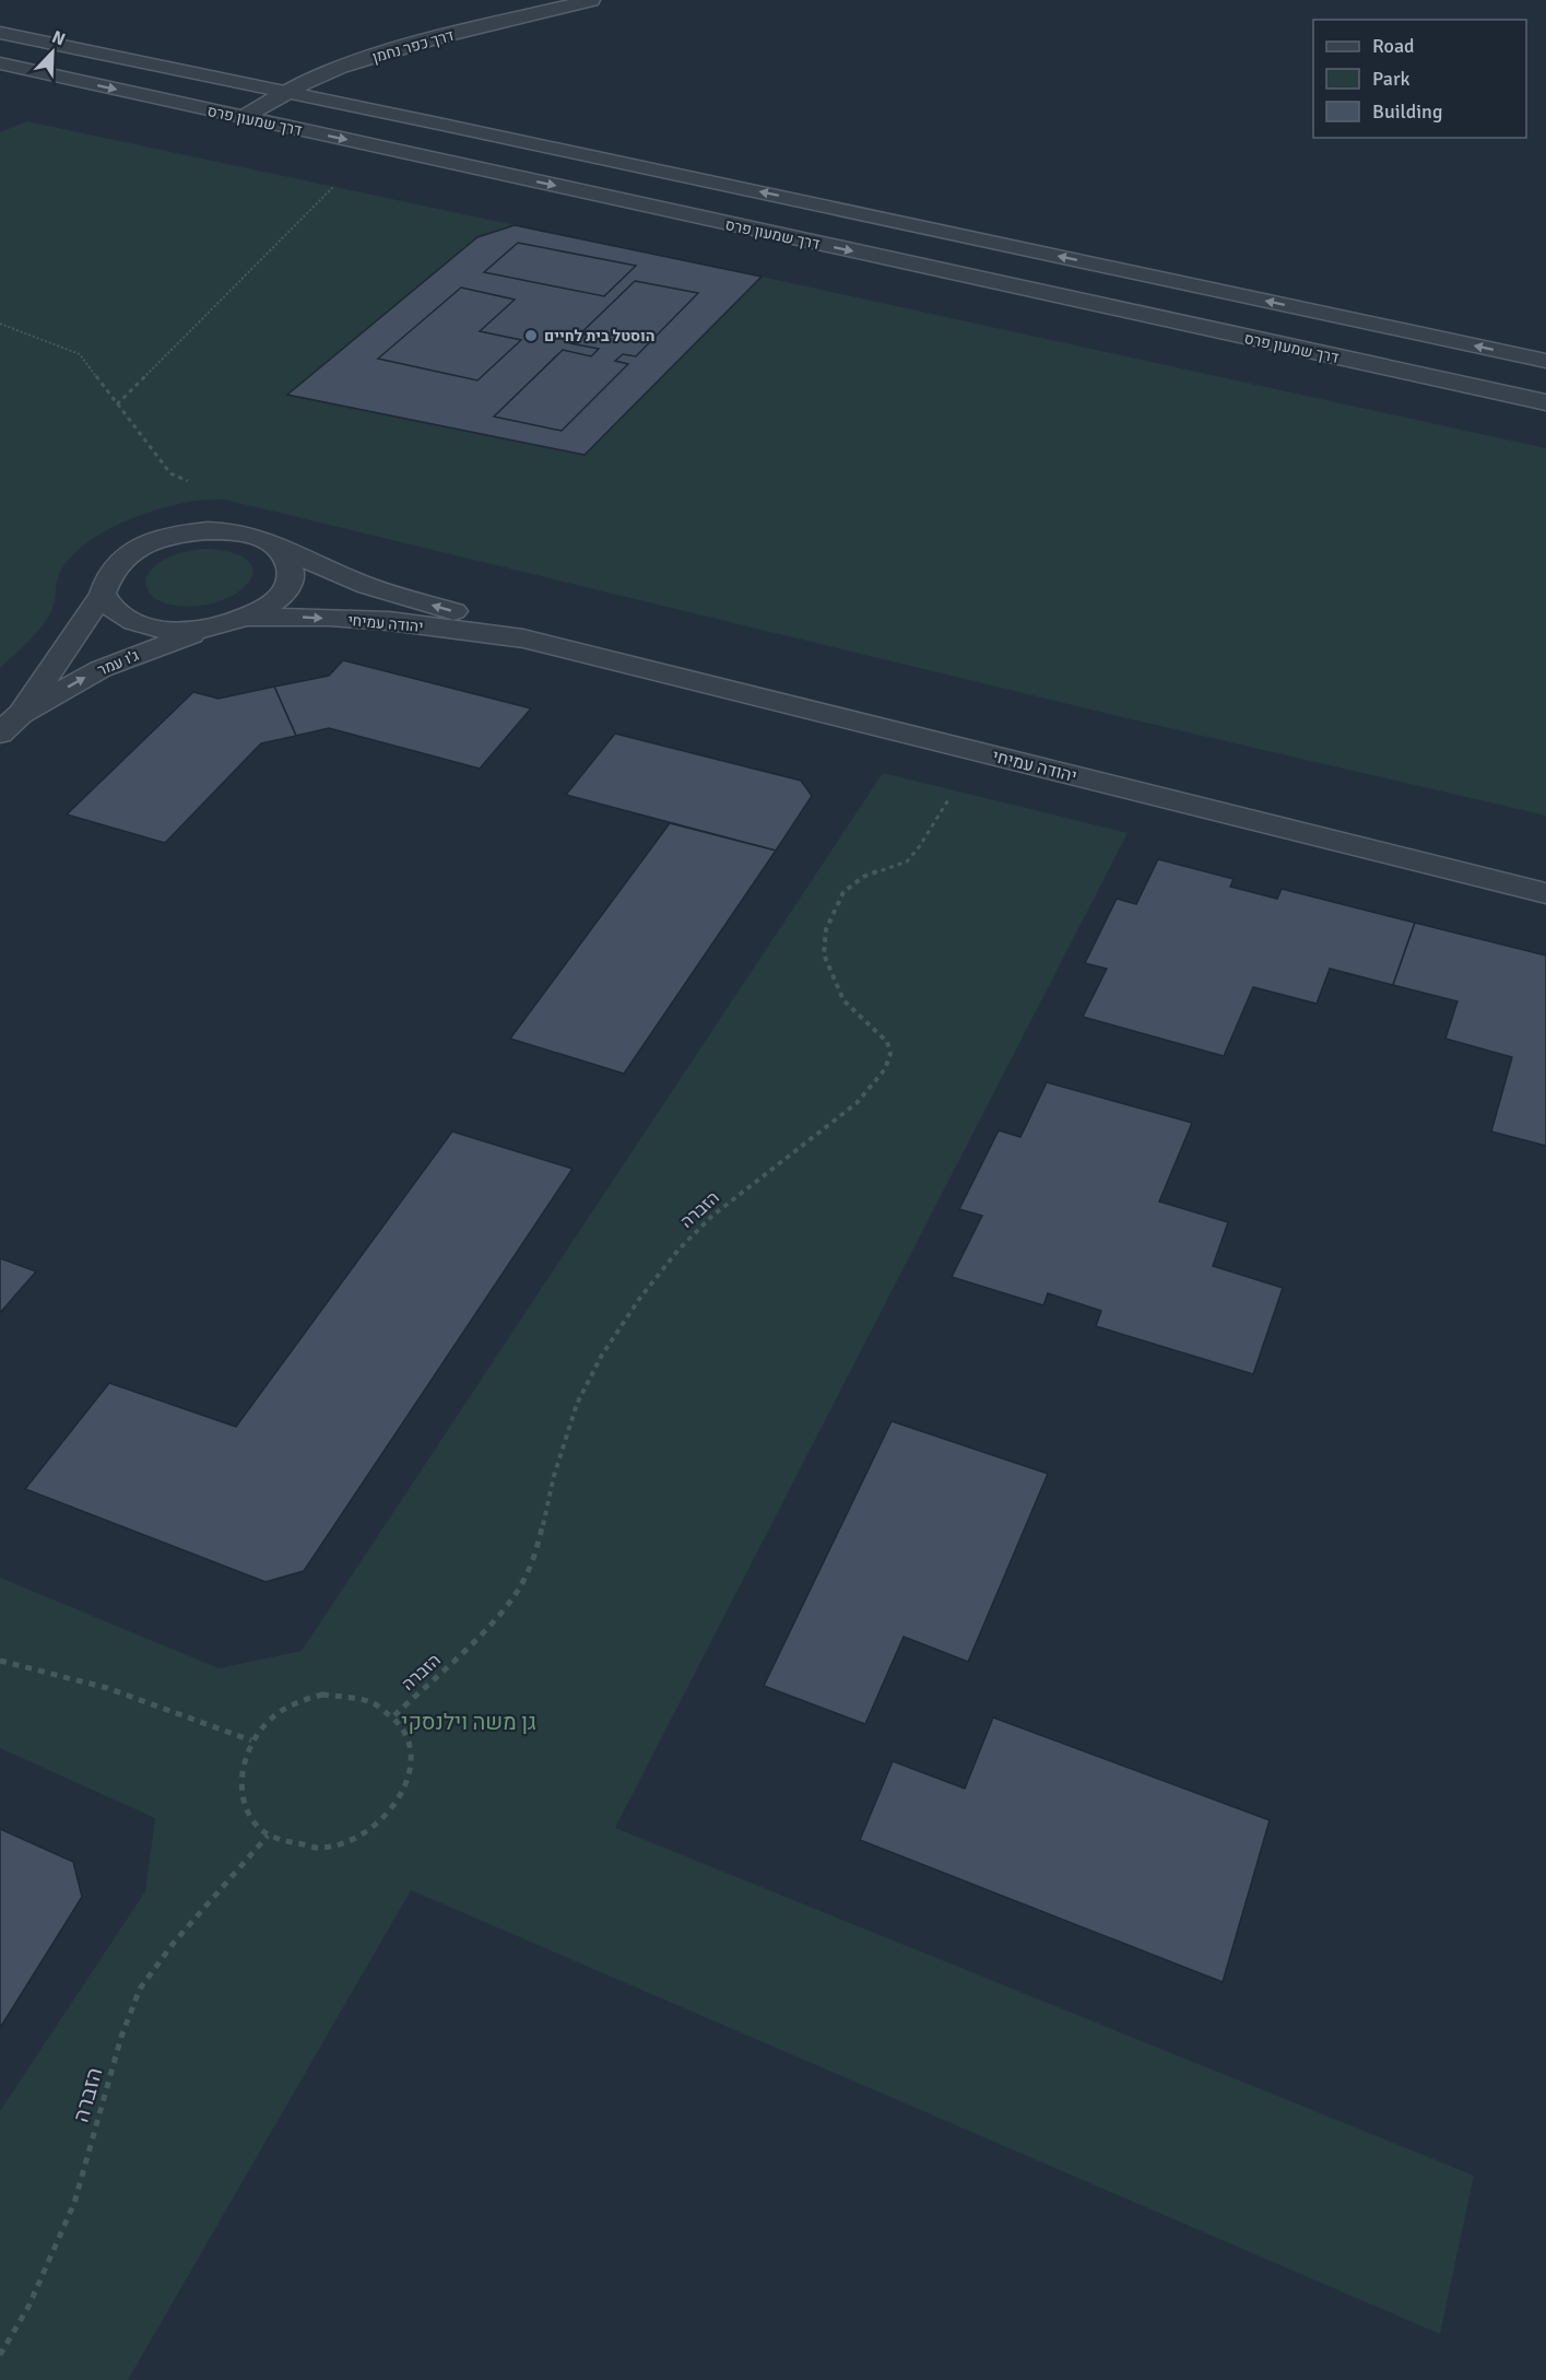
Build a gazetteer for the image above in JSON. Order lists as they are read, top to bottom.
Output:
{
  "streets": {
    "street": [
      "דרך כפר נחמן",
      "דרך שמעון פרס",
      "יהודה עמיחי",
      "ג'ו עמר"
    ],
    "path": ["הזברה"]
  },
  "crossings": [
    ["דרך כפר נחמן", "דרך שמעון פרס"],
    ["יהודה עמיחי", "ג'ו עמר"]
  ],
  "one_way": ["ג'ו עמר"],
  "parks": ["גן משה וילנסקי"],
  "places": ["הוסטל בית לחיים"],
  "legend": ["Road", "Park", "Building"],
  "north": "top right"
}
